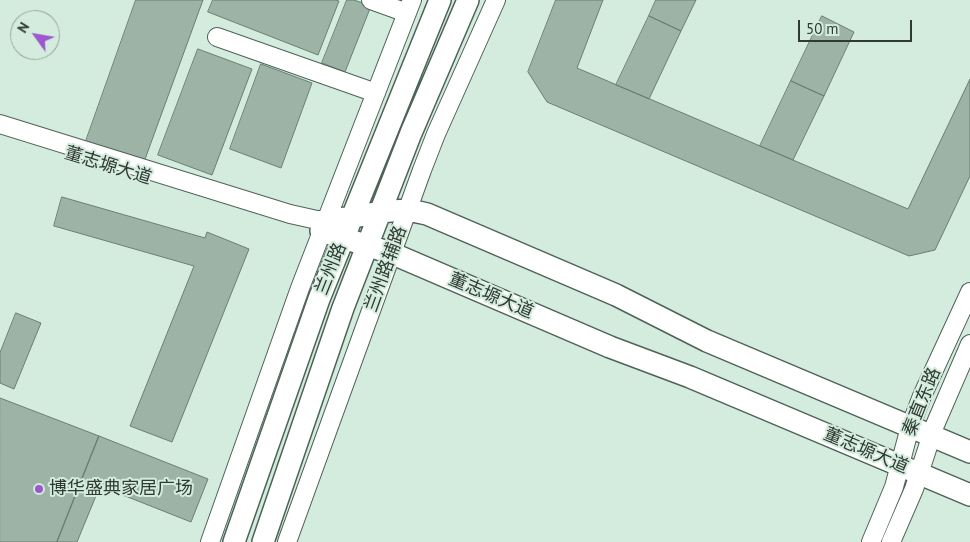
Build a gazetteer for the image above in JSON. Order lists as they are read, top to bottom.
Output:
{
  "streets": {
    "main road": ["董志塬大道", "兰州路"],
    "street": ["兰州路辅路", "秦直东路"]
  },
  "crossings": [
    ["董志塬大道", "兰州路"],
    ["董志塬大道", "兰州路辅路"],
    ["董志塬大道", "秦直东路"]
  ],
  "places": ["博华盛典家居广场"],
  "scale_bar": "50 m",
  "north": "top left"
}
